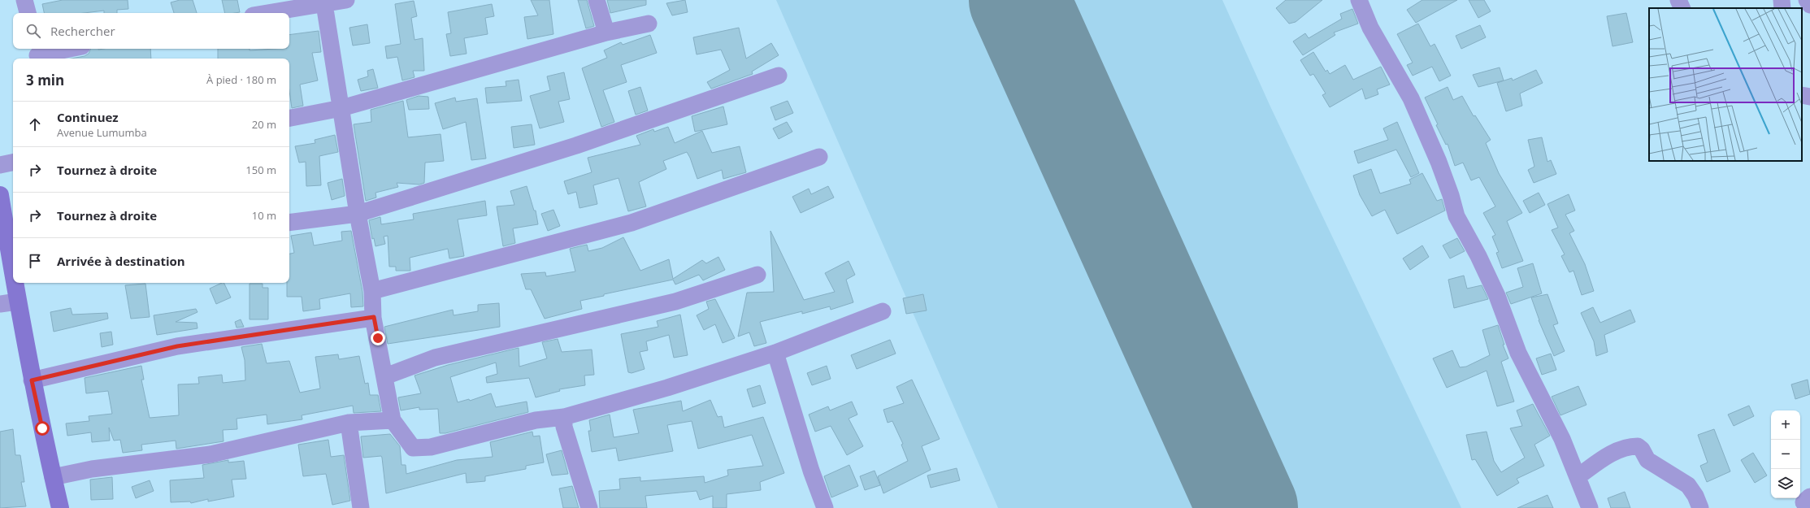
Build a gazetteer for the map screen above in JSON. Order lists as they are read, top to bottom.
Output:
{
  "page": {
    "search": "Rechercher",
    "heading": ["3 min", "À pied · 180 m"],
    "list": [
      ["Continuez", "Avenue Lumumba", "20 m"],
      ["Tournez à droite", "150 m"],
      ["Tournez à droite", "10 m"],
      "Arrivée à destination"
    ],
    "map_buttons": ["+", "−"]
  }
}
